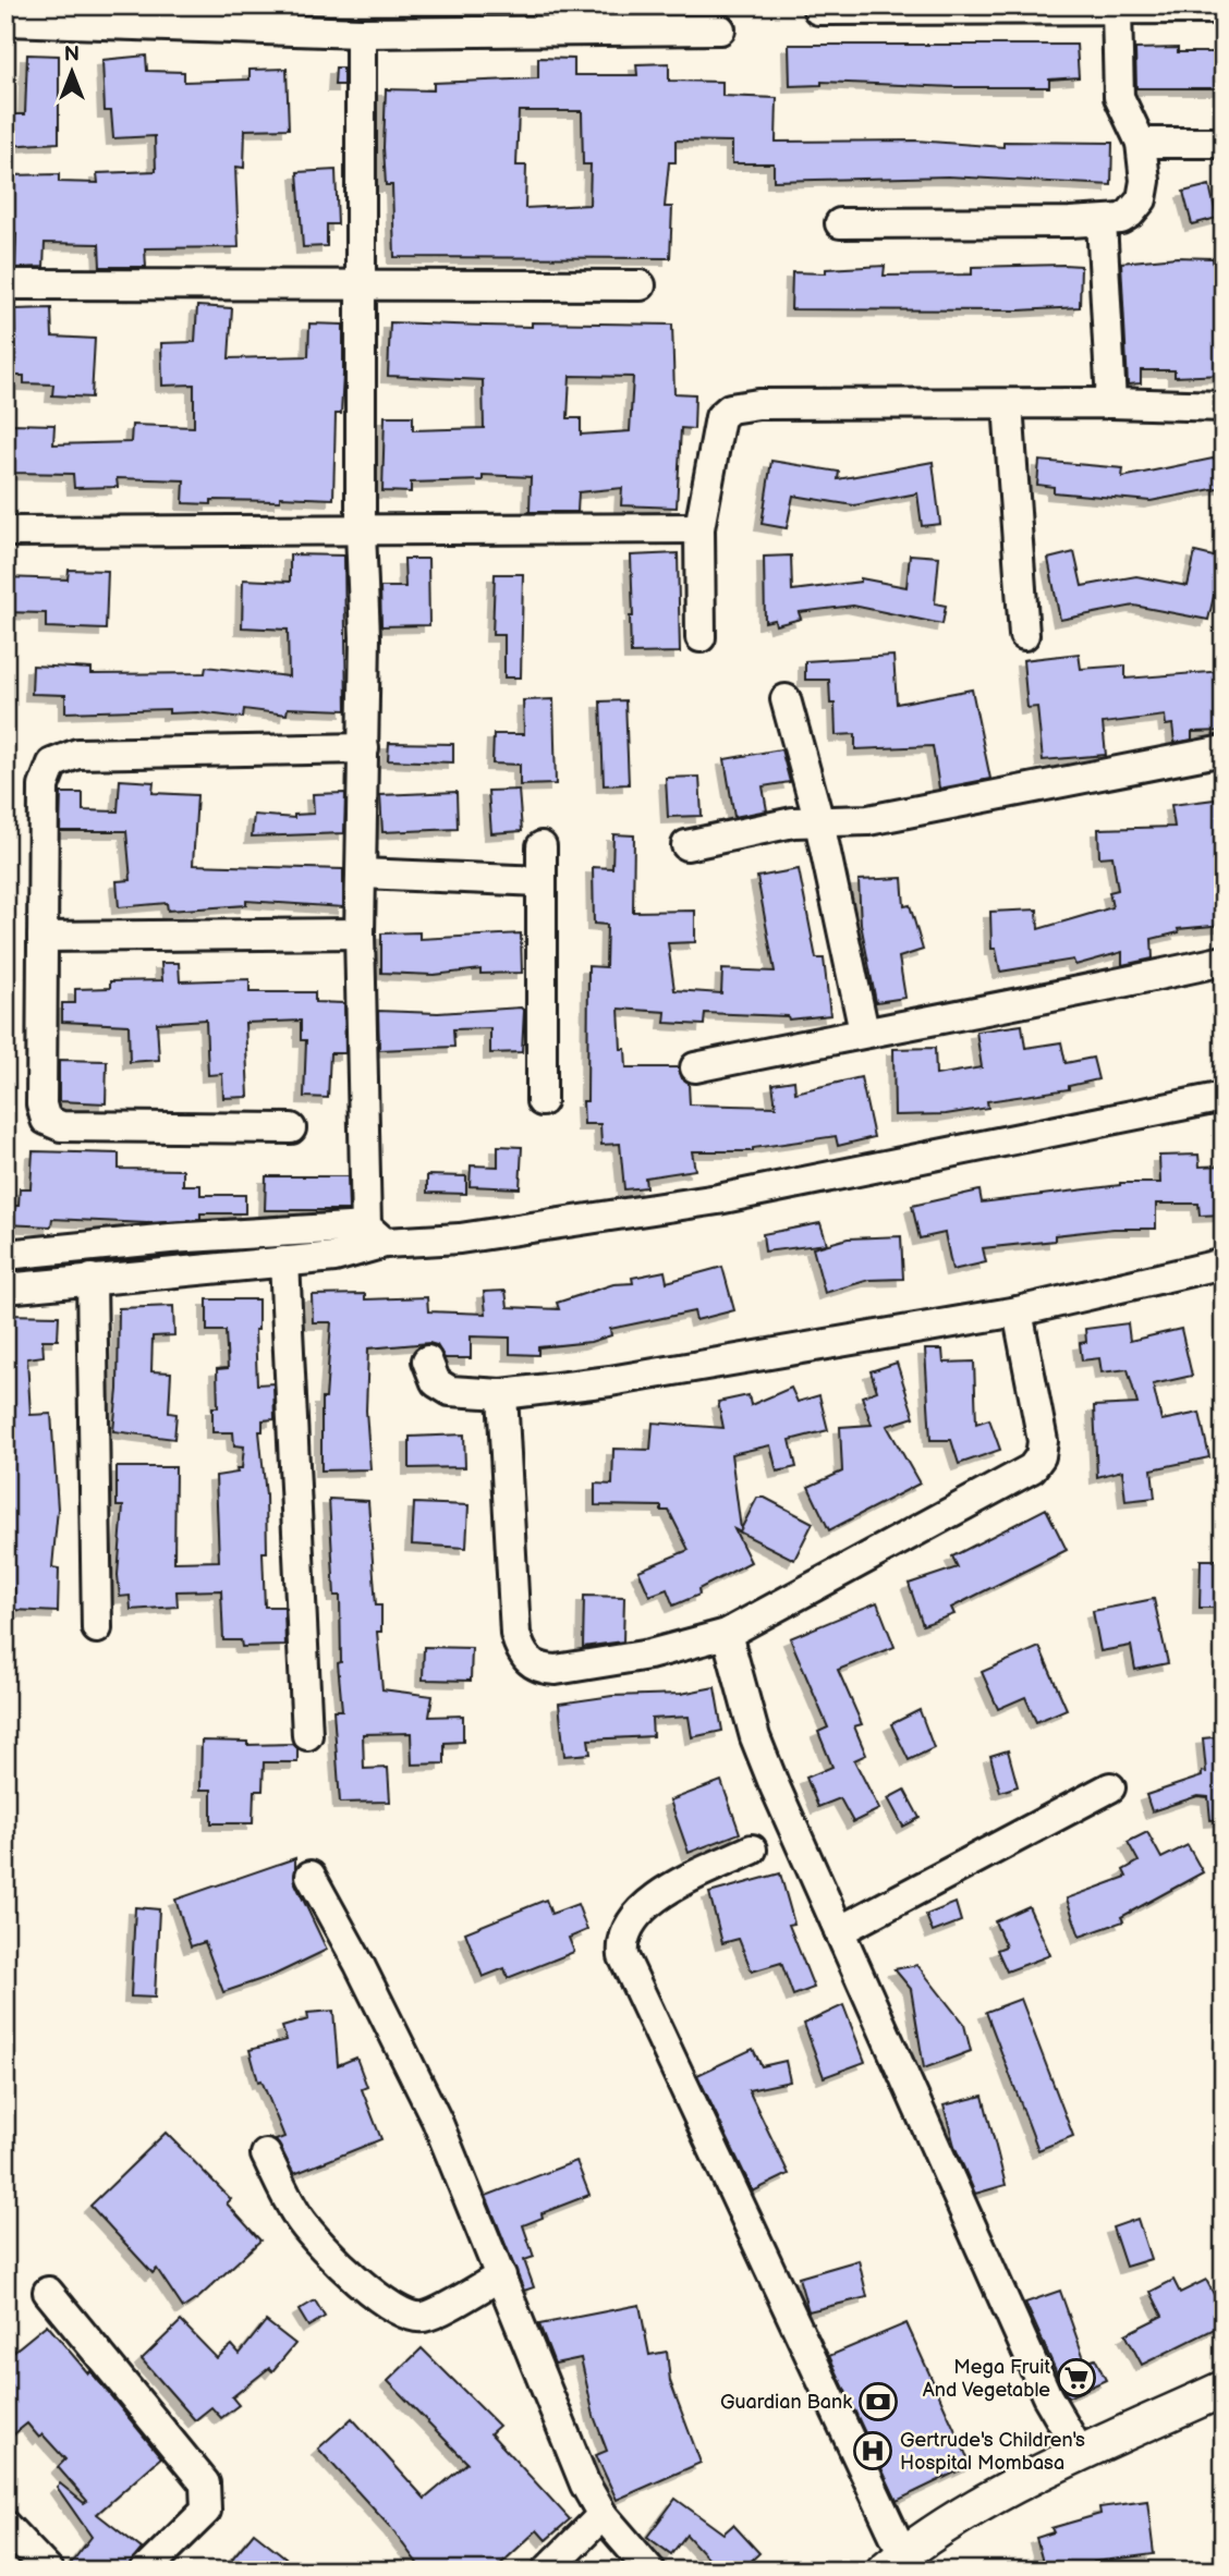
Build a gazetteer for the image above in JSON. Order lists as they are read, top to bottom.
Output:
{
  "places": {
    "supermarket": ["Mega Fruit And Vegetable"],
    "bank": ["Guardian Bank"],
    "hospital": ["Gertrude's Children's Hospital Mombasa"]
  },
  "north": "top"
}
